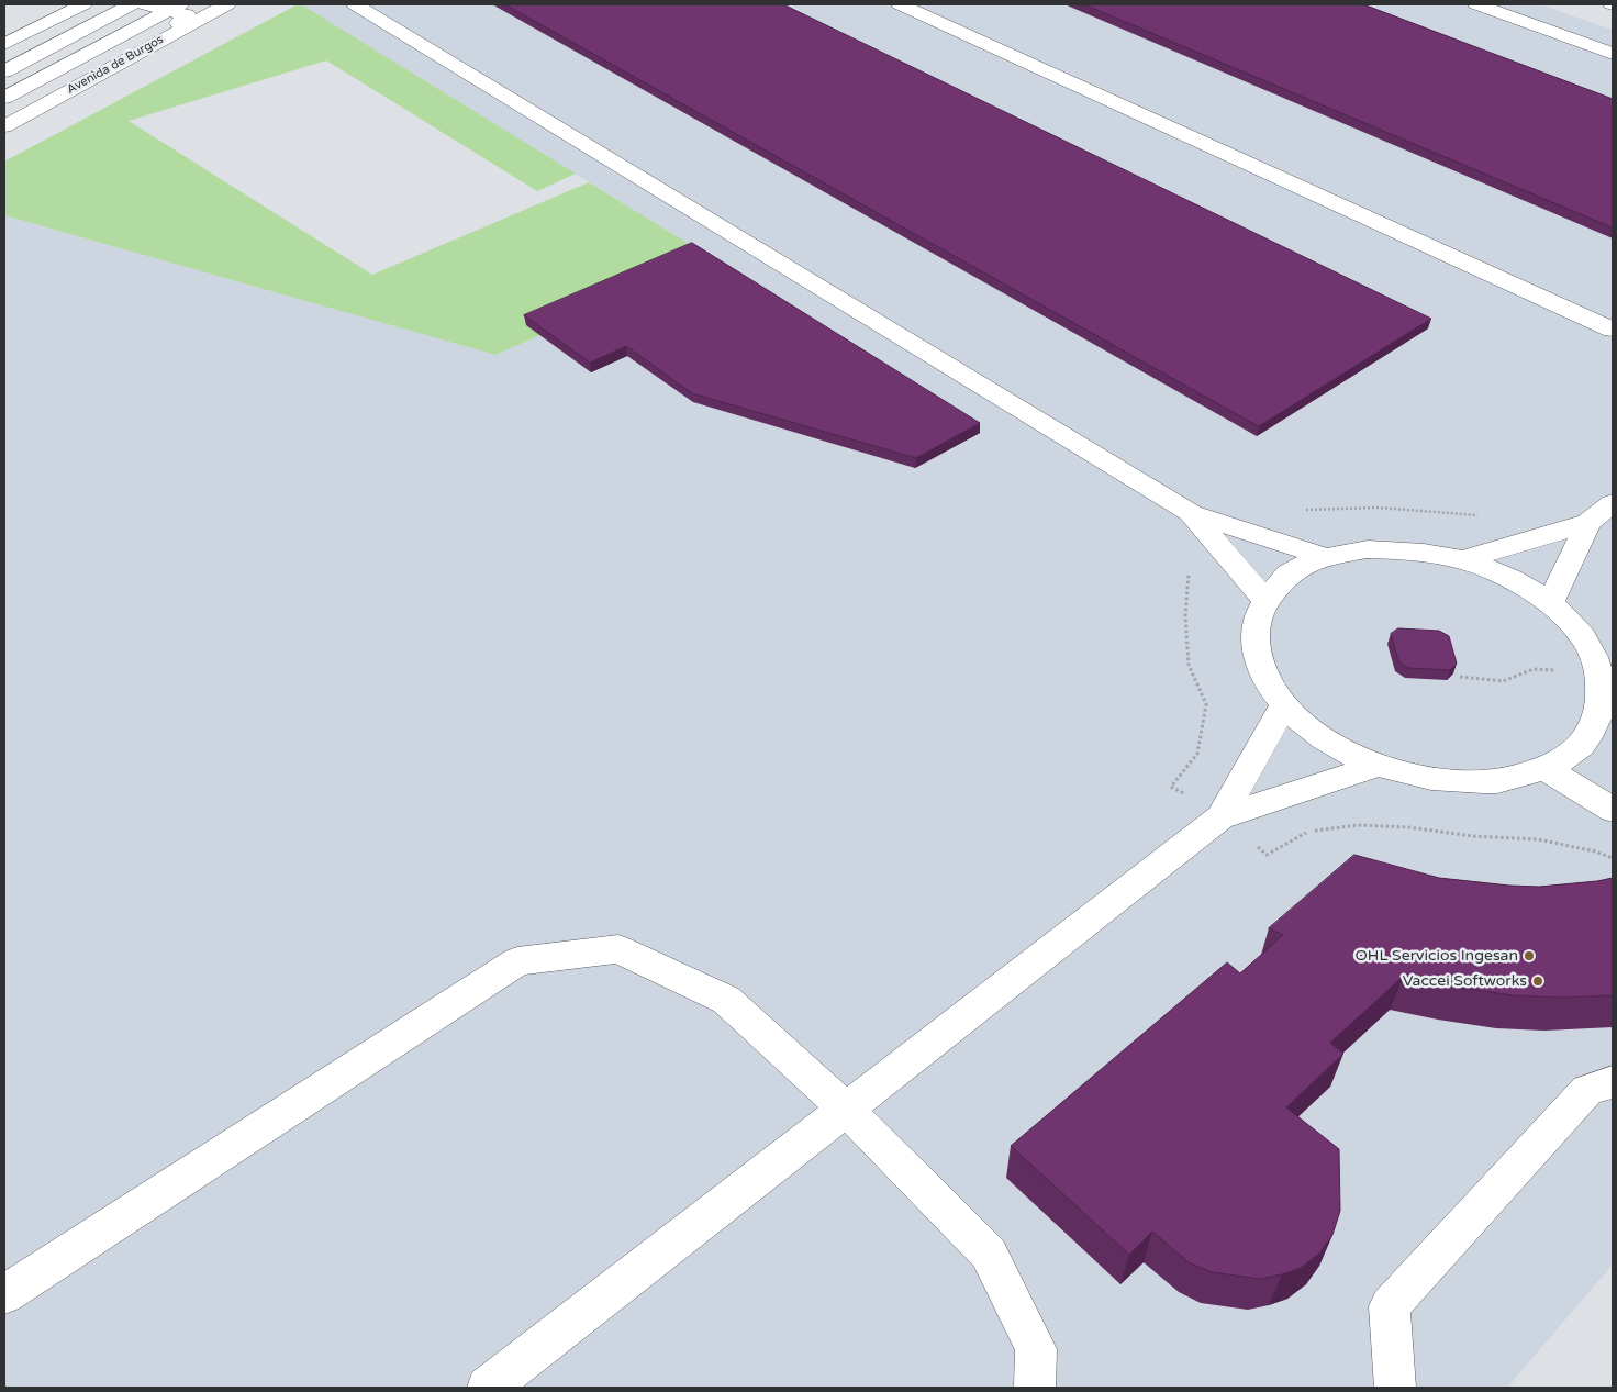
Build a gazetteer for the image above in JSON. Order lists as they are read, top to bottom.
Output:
{
  "streets": {
    "main road": ["Avenida de Burgos"]
  },
  "places": ["OHL Servicios Ingesan", "Vaccei Softworks"]
}
